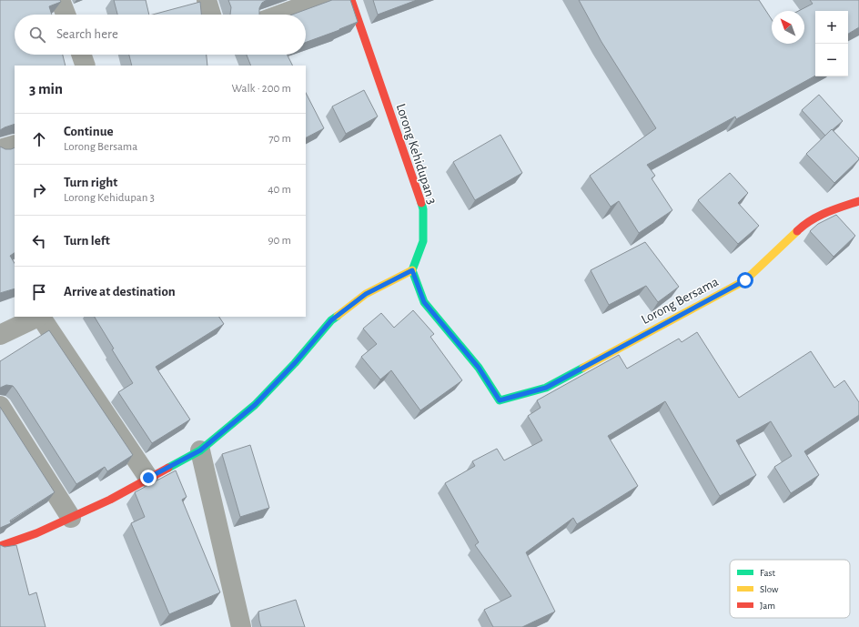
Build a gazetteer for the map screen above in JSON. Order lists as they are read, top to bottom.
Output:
{
  "streets": {
    "street": ["Lorong Kehidupan 3", "Lorong Bersama"]
  },
  "crossings": [
    ["Lorong Kehidupan 3", "Lorong Bersama"]
  ],
  "legend": ["Fast", "Slow", "Jam"],
  "north": "top left",
  "page": {
    "map_buttons": ["+", "−"],
    "search": "Search here",
    "heading": ["3 min", "Walk · 200 m"],
    "list": [
      ["Continue", "Lorong Bersama", "70 m"],
      ["Turn right", "Lorong Kehidupan 3", "40 m"],
      ["Turn left", "90 m"],
      "Arrive at destination"
    ]
  }
}
